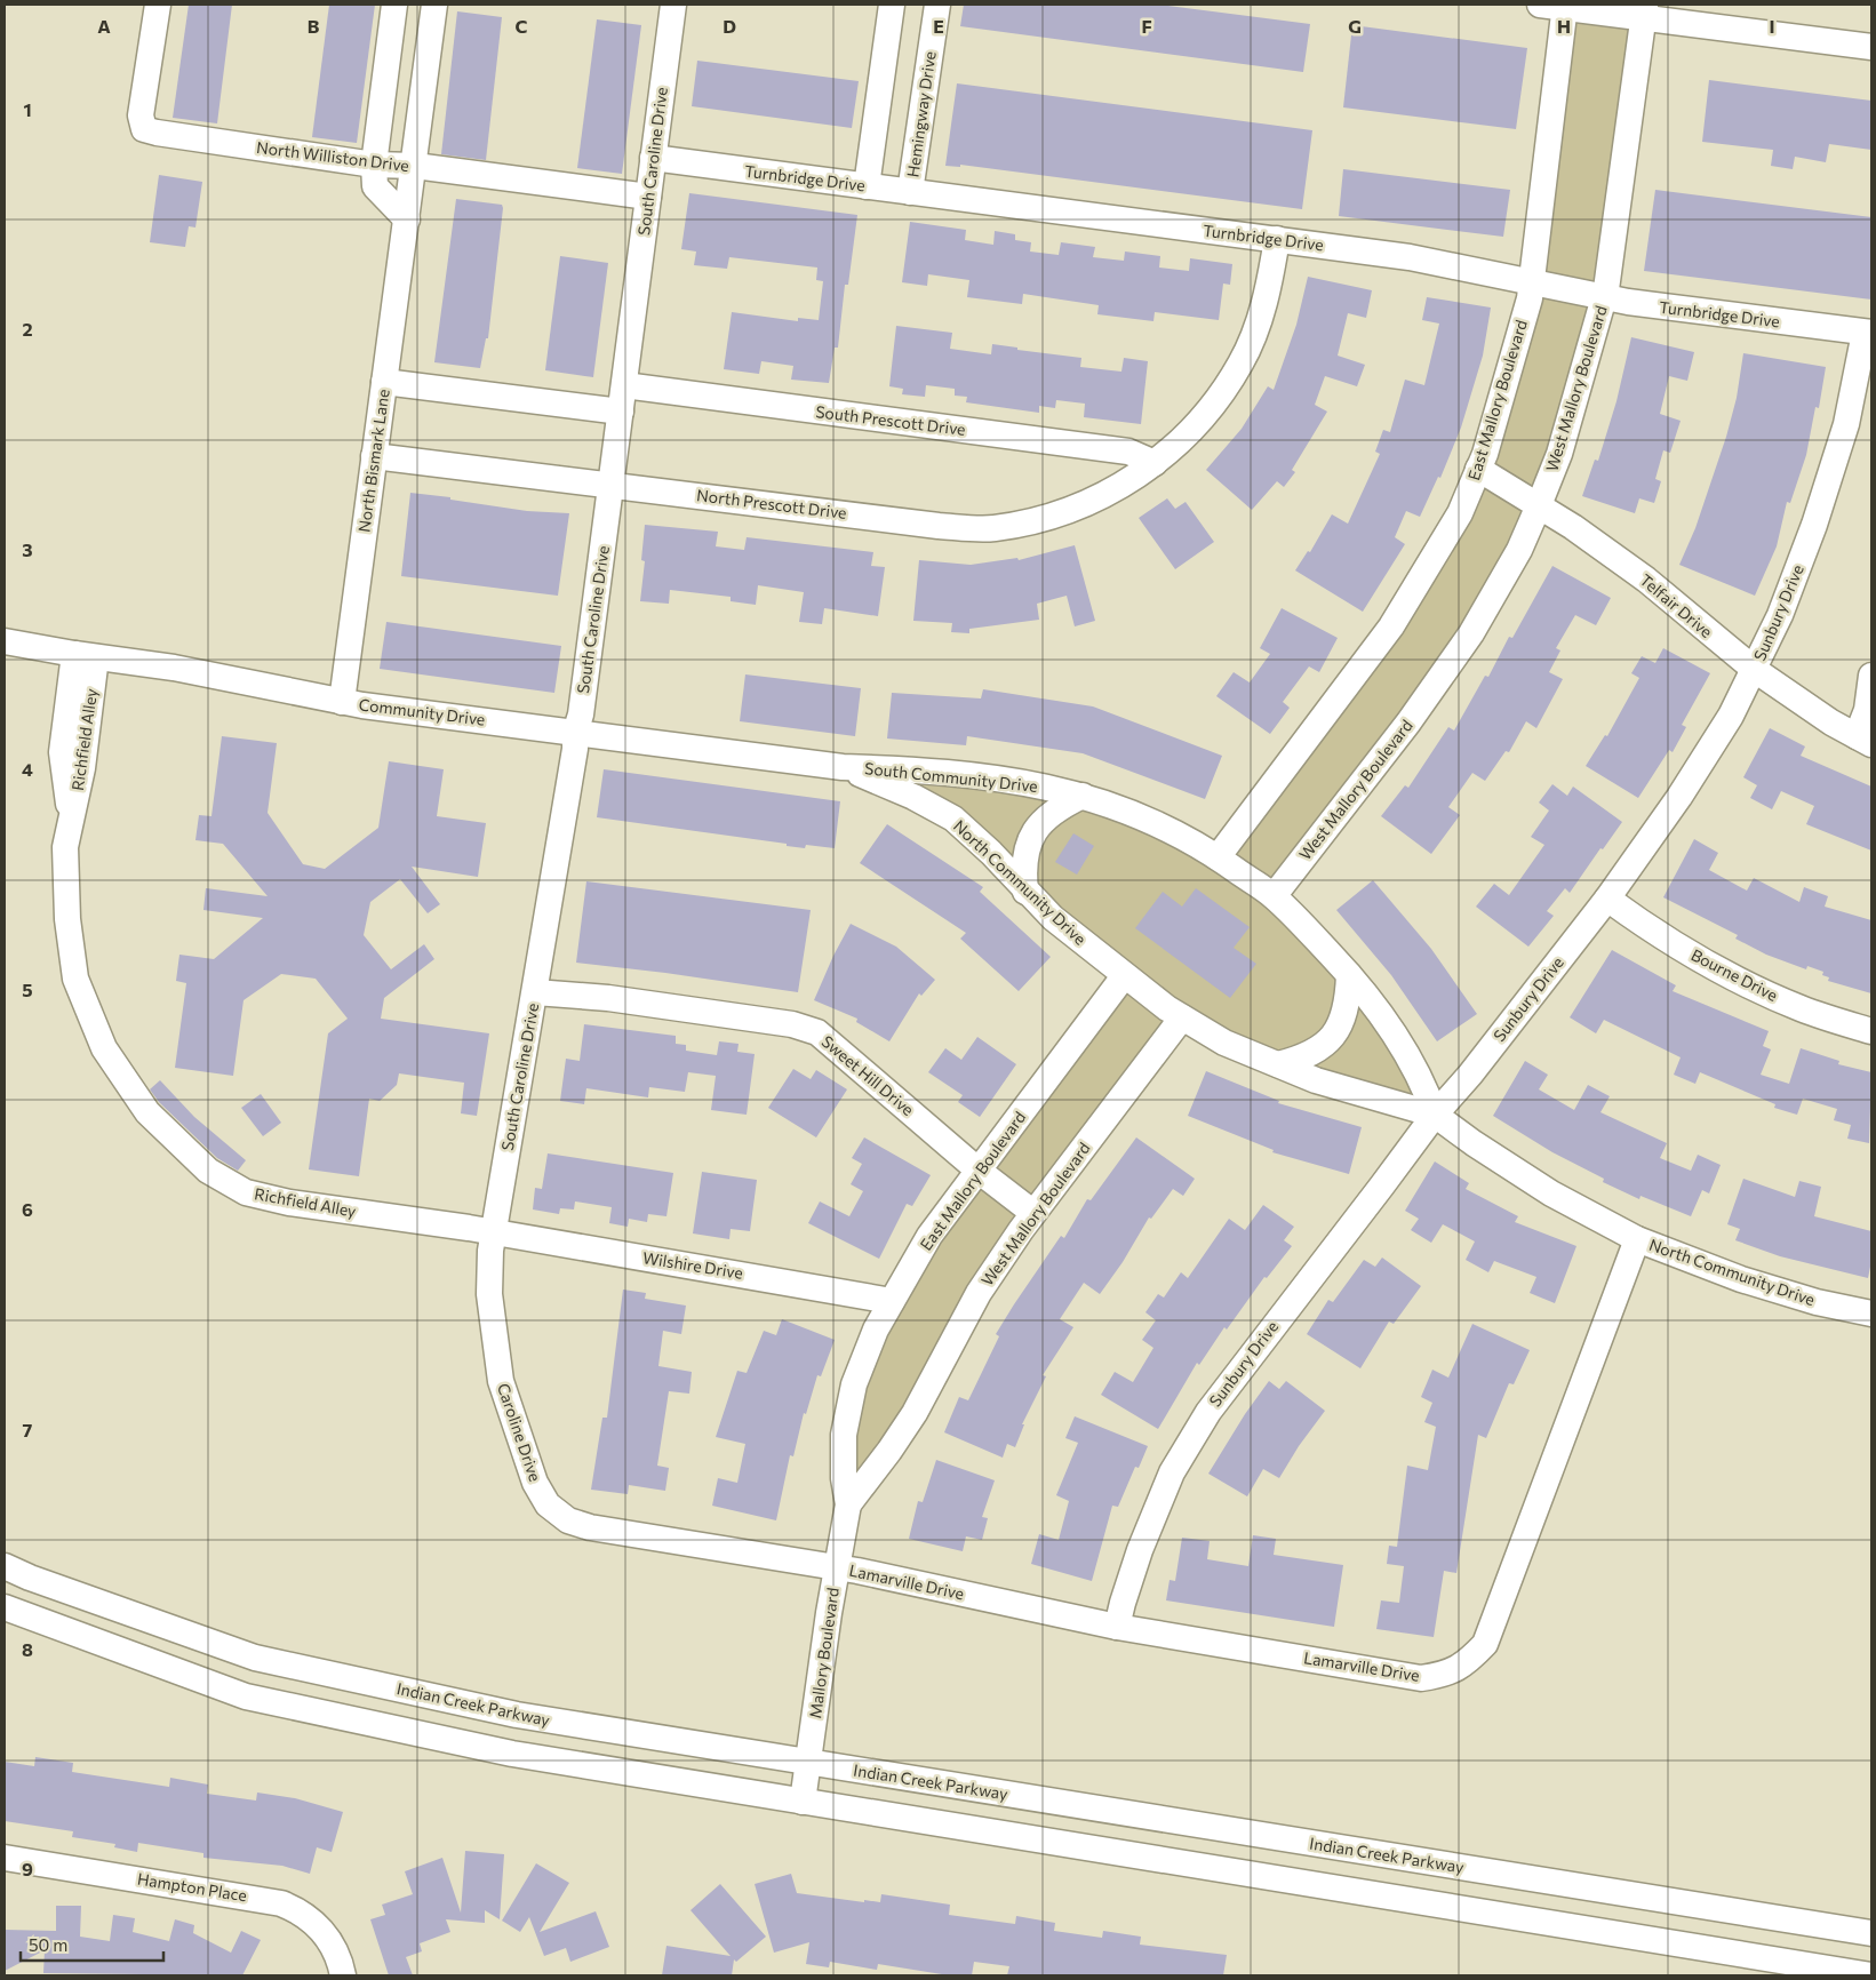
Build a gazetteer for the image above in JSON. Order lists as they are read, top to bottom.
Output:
{
  "streets": {
    "street": [
      "Hemingway Drive",
      "North Williston Drive",
      "South Caroline Drive",
      "Turnbridge Drive",
      "West Mallory Boulevard",
      "East Mallory Boulevard",
      "South Prescott Drive",
      "North Bismark Lane",
      "North Prescott Drive",
      "Telfair Drive",
      "Sunbury Drive",
      "Community Drive",
      "Richfield Alley",
      "South Community Drive",
      "North Community Drive",
      "Bourne Drive",
      "Sweet Hill Drive",
      "Wilshire Drive",
      "Caroline Drive",
      "Lamarville Drive",
      "Mallory Boulevard",
      "Indian Creek Parkway",
      "Hampton Place"
    ]
  },
  "crossings": [
    ["Hemingway Drive", "Turnbridge Drive"],
    ["North Williston Drive", "South Caroline Drive"],
    ["North Williston Drive", "North Bismark Lane"],
    ["South Caroline Drive", "Turnbridge Drive"],
    ["South Caroline Drive", "South Prescott Drive"],
    ["South Caroline Drive", "North Prescott Drive"],
    ["South Caroline Drive", "Community Drive"],
    ["South Caroline Drive", "Richfield Alley"],
    ["South Caroline Drive", "Sweet Hill Drive"],
    ["South Caroline Drive", "Wilshire Drive"],
    ["South Caroline Drive", "Caroline Drive"],
    ["Turnbridge Drive", "West Mallory Boulevard"],
    ["Turnbridge Drive", "East Mallory Boulevard"],
    ["Turnbridge Drive", "North Prescott Drive"],
    ["Turnbridge Drive", "Sunbury Drive"],
    ["West Mallory Boulevard", "East Mallory Boulevard"],
    ["West Mallory Boulevard", "Telfair Drive"],
    ["West Mallory Boulevard", "South Community Drive"],
    ["West Mallory Boulevard", "North Community Drive"],
    ["West Mallory Boulevard", "Sweet Hill Drive"],
    ["West Mallory Boulevard", "Mallory Boulevard"],
    ["East Mallory Boulevard", "Telfair Drive"],
    ["East Mallory Boulevard", "South Community Drive"],
    ["East Mallory Boulevard", "North Community Drive"],
    ["East Mallory Boulevard", "Sweet Hill Drive"],
    ["East Mallory Boulevard", "Wilshire Drive"],
    ["East Mallory Boulevard", "Mallory Boulevard"],
    ["South Prescott Drive", "North Prescott Drive"],
    ["North Bismark Lane", "North Prescott Drive"],
    ["North Bismark Lane", "Community Drive"],
    ["Telfair Drive", "Sunbury Drive"],
    ["Sunbury Drive", "South Community Drive"],
    ["Sunbury Drive", "North Community Drive"],
    ["Sunbury Drive", "Bourne Drive"],
    ["Sunbury Drive", "Lamarville Drive"],
    ["Community Drive", "Richfield Alley"],
    ["Community Drive", "South Community Drive"],
    ["Community Drive", "North Community Drive"],
    ["Richfield Alley", "Wilshire Drive"],
    ["Richfield Alley", "Caroline Drive"],
    ["South Community Drive", "North Community Drive"],
    ["North Community Drive", "Lamarville Drive"],
    ["Wilshire Drive", "Caroline Drive"],
    ["Caroline Drive", "Lamarville Drive"],
    ["Caroline Drive", "Mallory Boulevard"],
    ["Lamarville Drive", "Mallory Boulevard"],
    ["Mallory Boulevard", "Indian Creek Parkway"]
  ],
  "scale_bar": "50 m",
  "grid": {
    "columns": [
      "A",
      "B",
      "C",
      "D",
      "E",
      "F",
      "G",
      "H",
      "I"
    ],
    "rows": [
      "1",
      "2",
      "3",
      "4",
      "5",
      "6",
      "7",
      "8",
      "9"
    ]
  }
}
